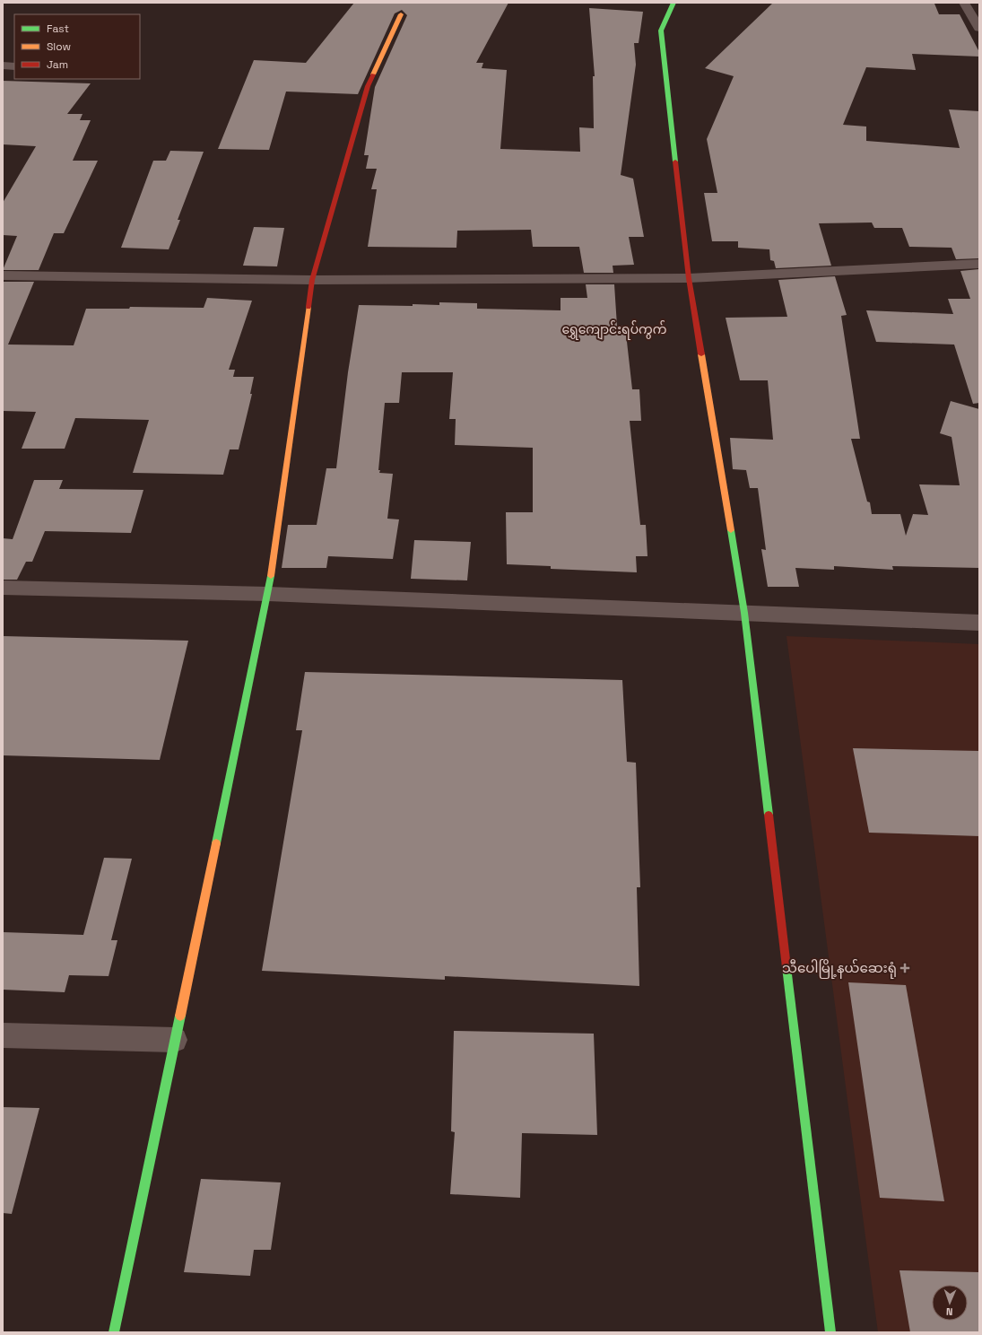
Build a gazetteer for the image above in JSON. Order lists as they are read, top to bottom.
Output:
{
  "districts": ["ရွှေကျောင်းရပ်ကွက်"],
  "places": {
    "health": ["သီပေါမြို့နယ်ဆေးရုံ"]
  },
  "legend": ["Fast", "Slow", "Jam"],
  "north": "bottom"
}
